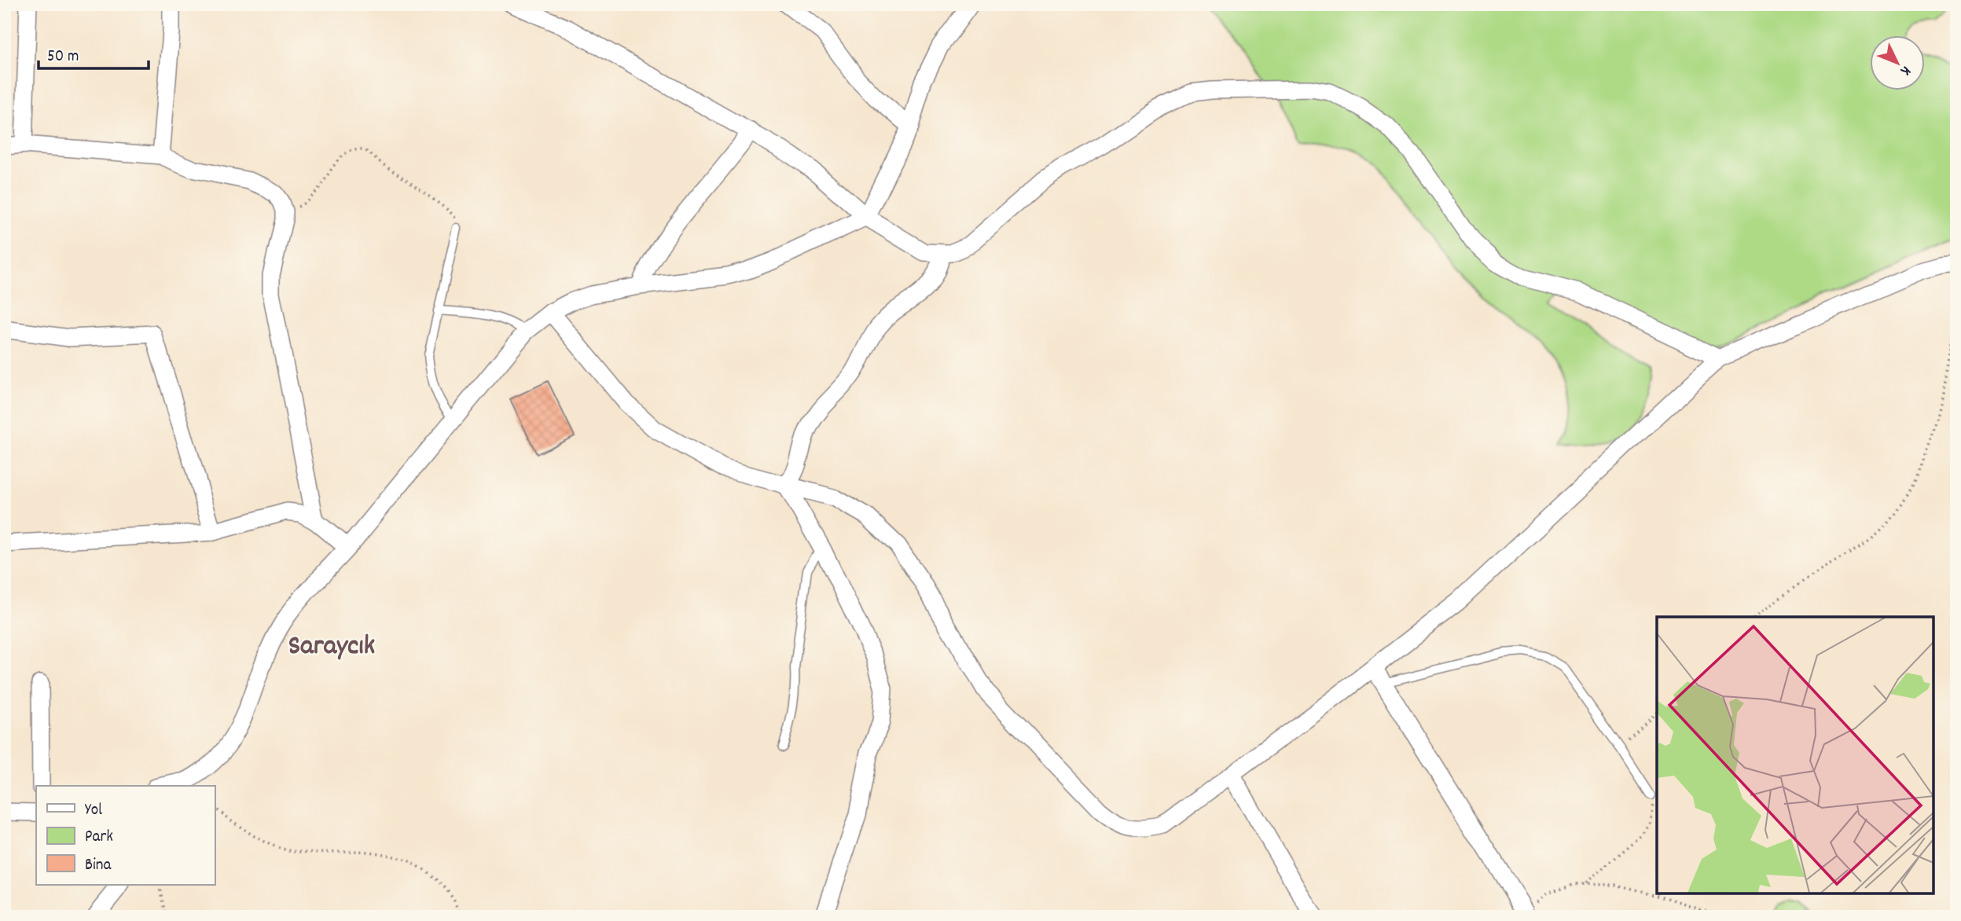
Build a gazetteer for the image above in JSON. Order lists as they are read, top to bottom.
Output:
{
  "districts": ["Saraycık"],
  "legend": ["Yol", "Park", "Bina"],
  "scale_bar": "50 m",
  "north": "bottom right"
}
